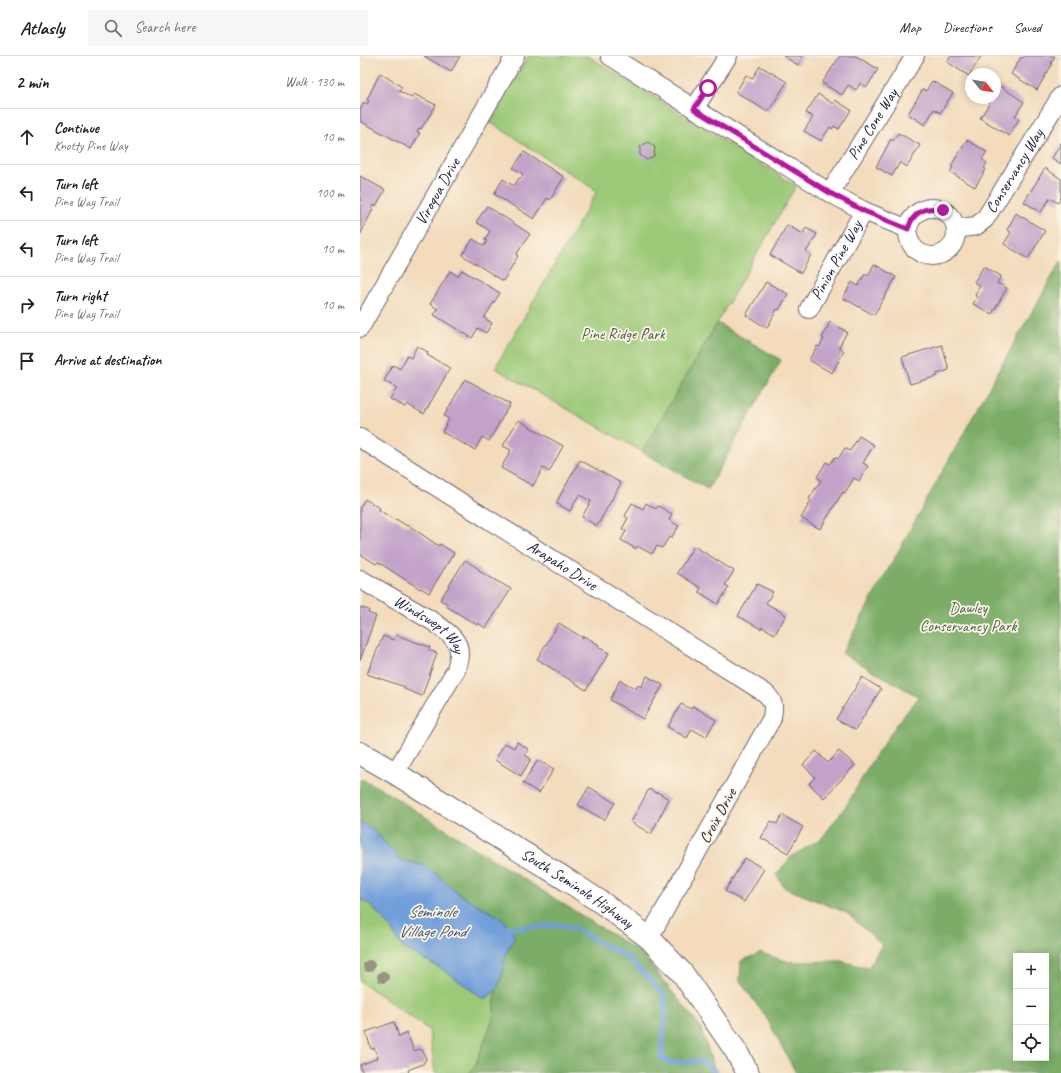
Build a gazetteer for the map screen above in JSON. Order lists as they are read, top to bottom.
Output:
{
  "streets": {
    "street": [
      "Pine Cone Way",
      "Conservancy Way",
      "Viroqua Drive",
      "Pinion Pine Way",
      "Arapaho Drive",
      "Windswept Way",
      "Croix Drive",
      "South Seminole Highway"
    ]
  },
  "crossings": [
    ["Arapaho Drive", "Croix Drive"],
    ["Windswept Way", "South Seminole Highway"],
    ["Croix Drive", "South Seminole Highway"]
  ],
  "water": ["Seminole Village Pond"],
  "parks": ["Pine Ridge Park", "Dawley Conservancy Park"],
  "north": "bottom right",
  "page": {
    "header": "Atlasly",
    "search": "Search here",
    "nav": ["Map", "Directions", "Saved"],
    "heading": ["2 min", "Walk · 130 m"],
    "list": [
      ["Continue", "Knotty Pine Way", "10 m"],
      ["Turn left", "Pine Way Trail", "100 m"],
      ["Turn left", "Pine Way Trail", "10 m"],
      ["Turn right", "Pine Way Trail", "10 m"],
      "Arrive at destination"
    ],
    "map_buttons": ["+", "−"]
  }
}
